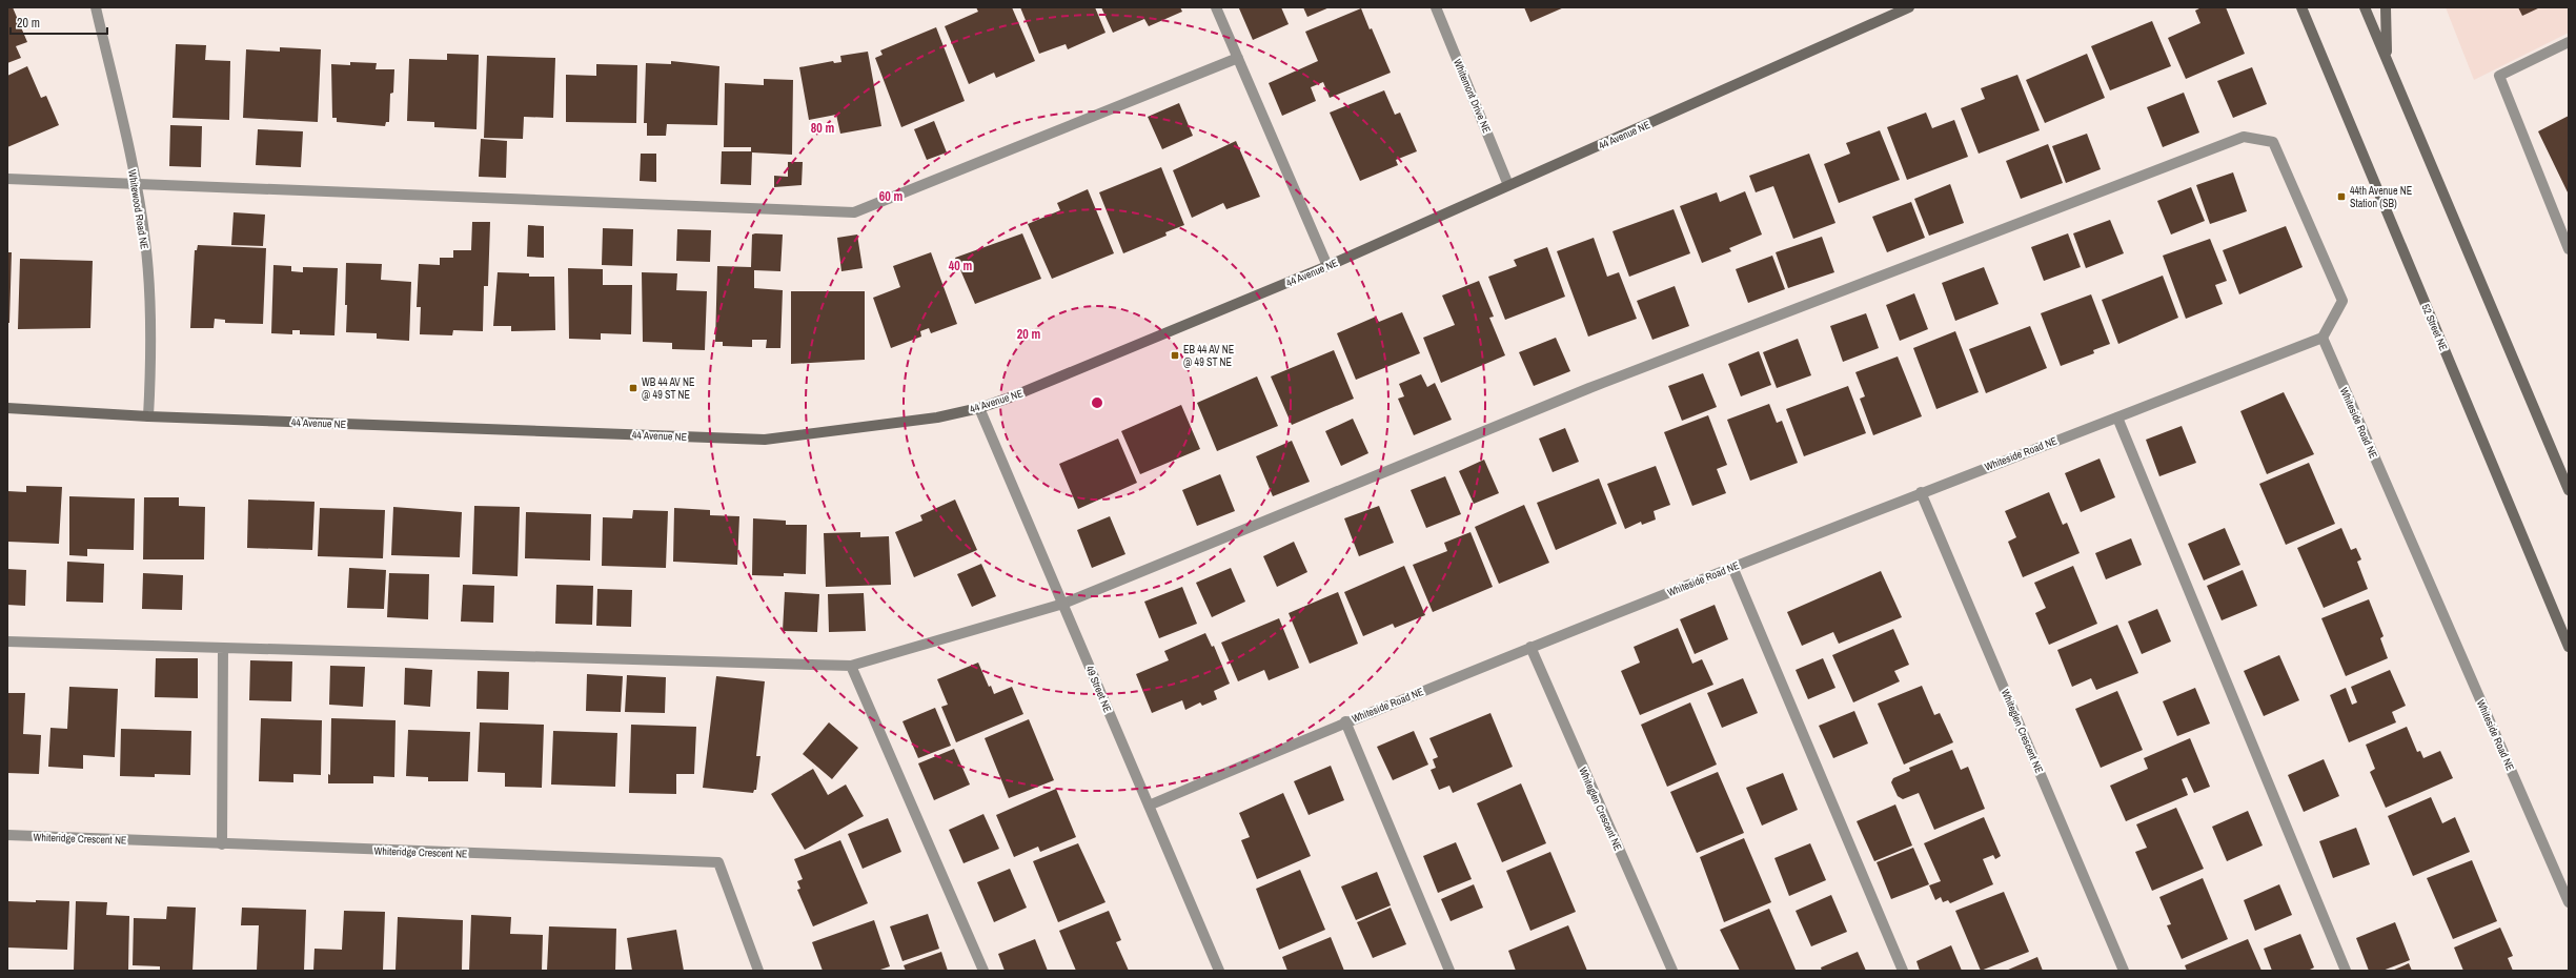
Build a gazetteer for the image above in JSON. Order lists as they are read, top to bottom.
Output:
{
  "streets": {
    "street": [
      "Whitemont Drive NE",
      "44 Avenue NE",
      "Whitewood Road NE",
      "52 Street NE",
      "Whiteside Road NE",
      "49 Street NE",
      "Whiteglen Crescent NE",
      "Whiteridge Crescent NE"
    ]
  },
  "crossings": [
    ["Whitemont Drive NE", "44 Avenue NE"],
    ["44 Avenue NE", "Whitewood Road NE"],
    ["44 Avenue NE", "49 Street NE"],
    ["Whiteside Road NE", "49 Street NE"],
    ["Whiteside Road NE", "Whiteglen Crescent NE"]
  ],
  "places": {
    "transit": ["44th Avenue NE Station (SB)", "EB 44 AV NE @ 49 ST NE", "WB 44 AV NE @ 49 ST NE"]
  },
  "scale_bar": "20 m",
  "rings": [
    "80 m",
    "60 m",
    "40 m",
    "20 m"
  ]
}
